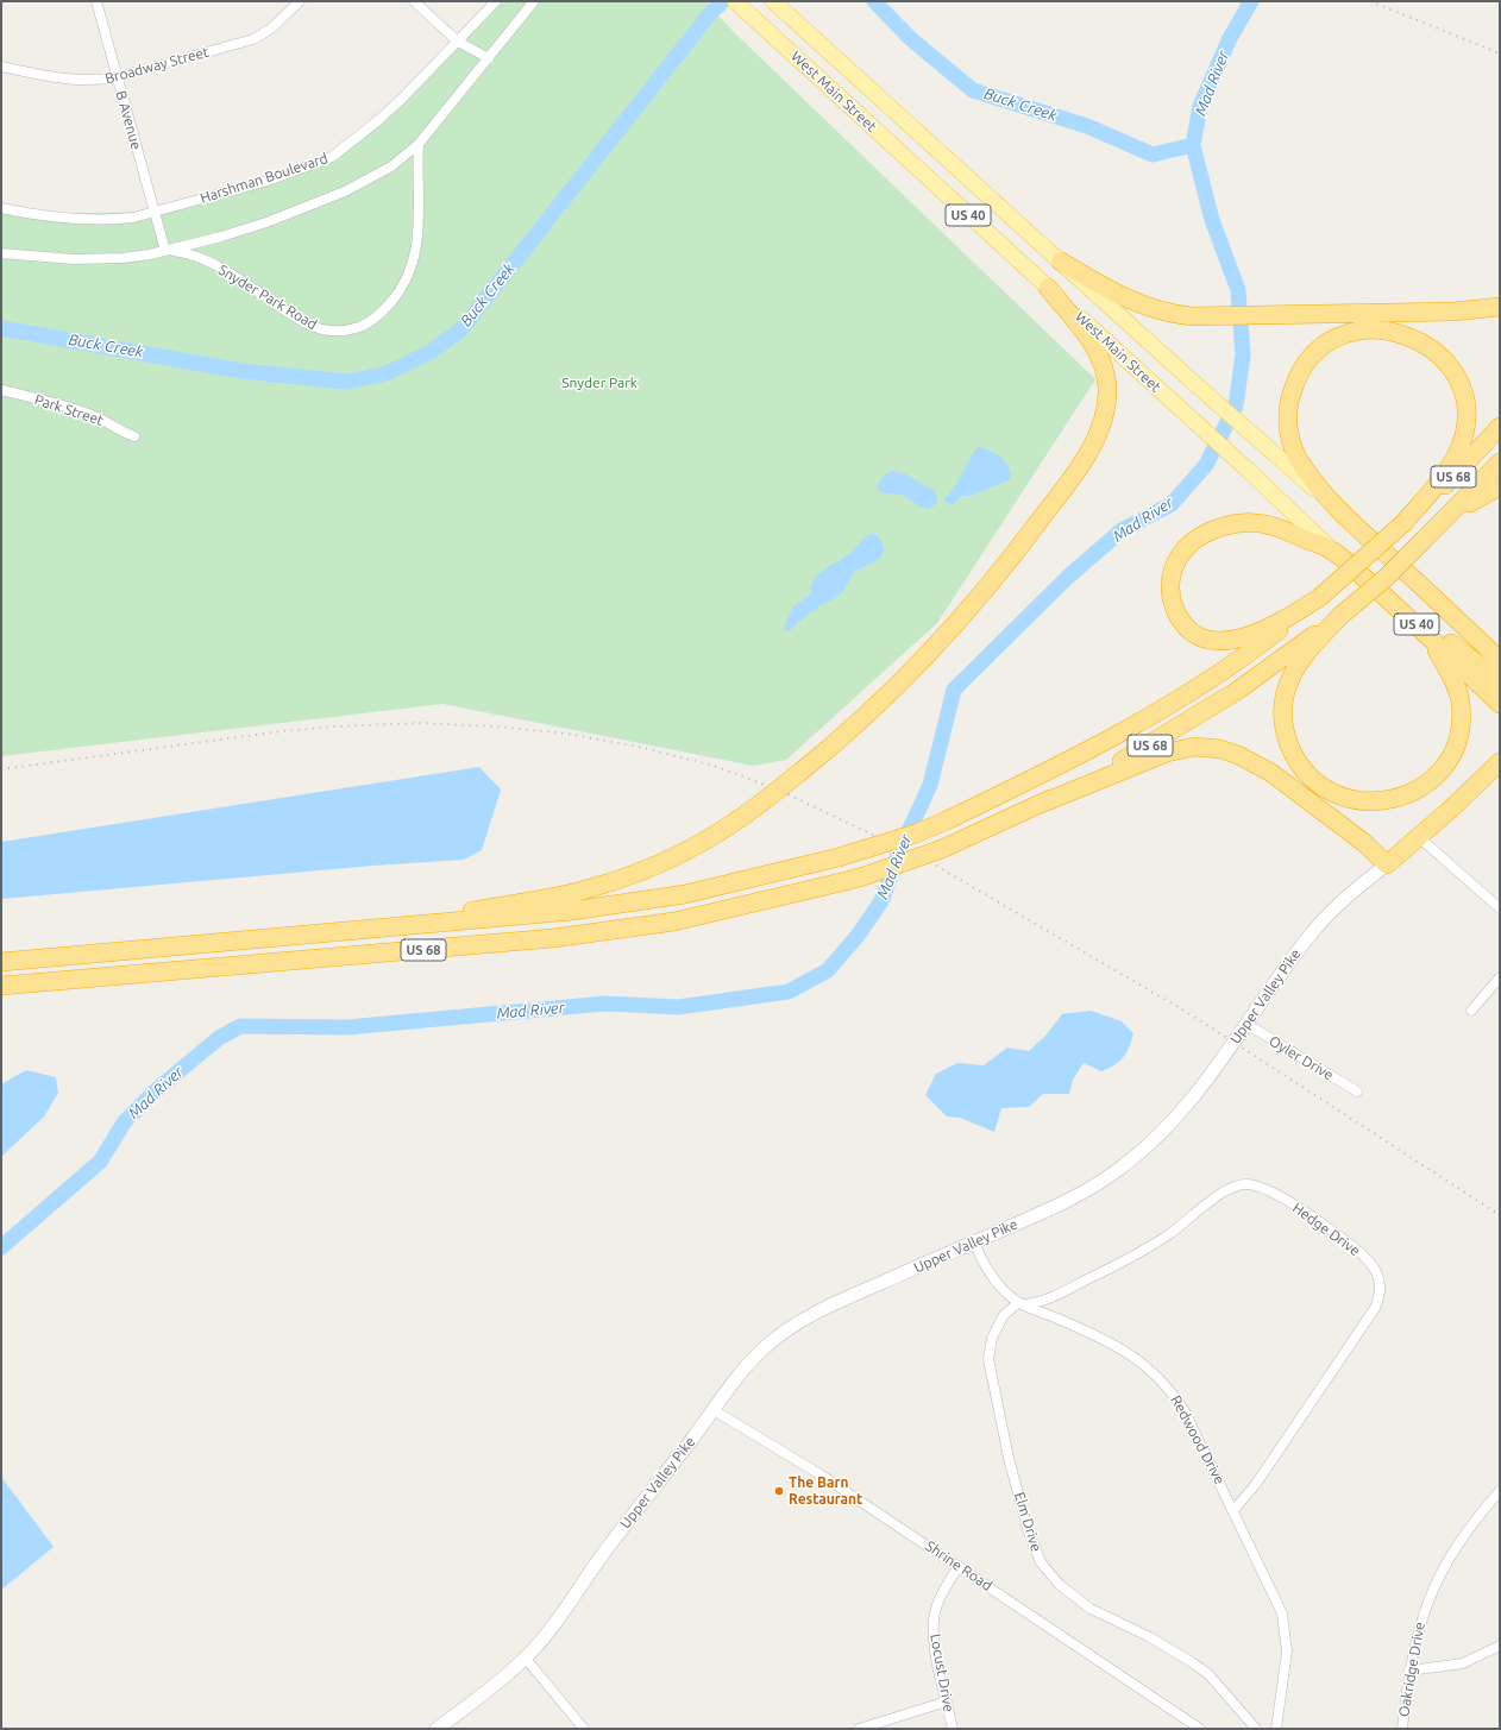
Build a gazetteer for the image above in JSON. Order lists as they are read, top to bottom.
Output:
{
  "streets": {
    "highway": [
      "West Main Street",
      "US 40",
      "US 68",
      "Upper Valley Pike"
    ],
    "street": [
      "Broadway Street",
      "B Avenue",
      "Harshman Boulevard",
      "Snyder Park Road",
      "Park Street",
      "Oyler Drive",
      "Hedge Drive",
      "Redwood Drive",
      "Elm Drive",
      "Shrine Road",
      "Oakridge Drive",
      "Locust Drive"
    ]
  },
  "crossings": [
    ["Broadway Street", "B Avenue"],
    ["B Avenue", "Harshman Boulevard"],
    ["B Avenue", "Snyder Park Road"],
    ["Upper Valley Pike", "Oyler Drive"],
    ["Upper Valley Pike", "Redwood Drive"],
    ["Upper Valley Pike", "Shrine Road"],
    ["Hedge Drive", "Redwood Drive"],
    ["Hedge Drive", "Elm Drive"],
    ["Redwood Drive", "Elm Drive"],
    ["Shrine Road", "Locust Drive"]
  ],
  "water": ["Mad River", "Buck Creek"],
  "parks": ["Snyder Park"],
  "places": ["The Barn Restaurant"]
}
